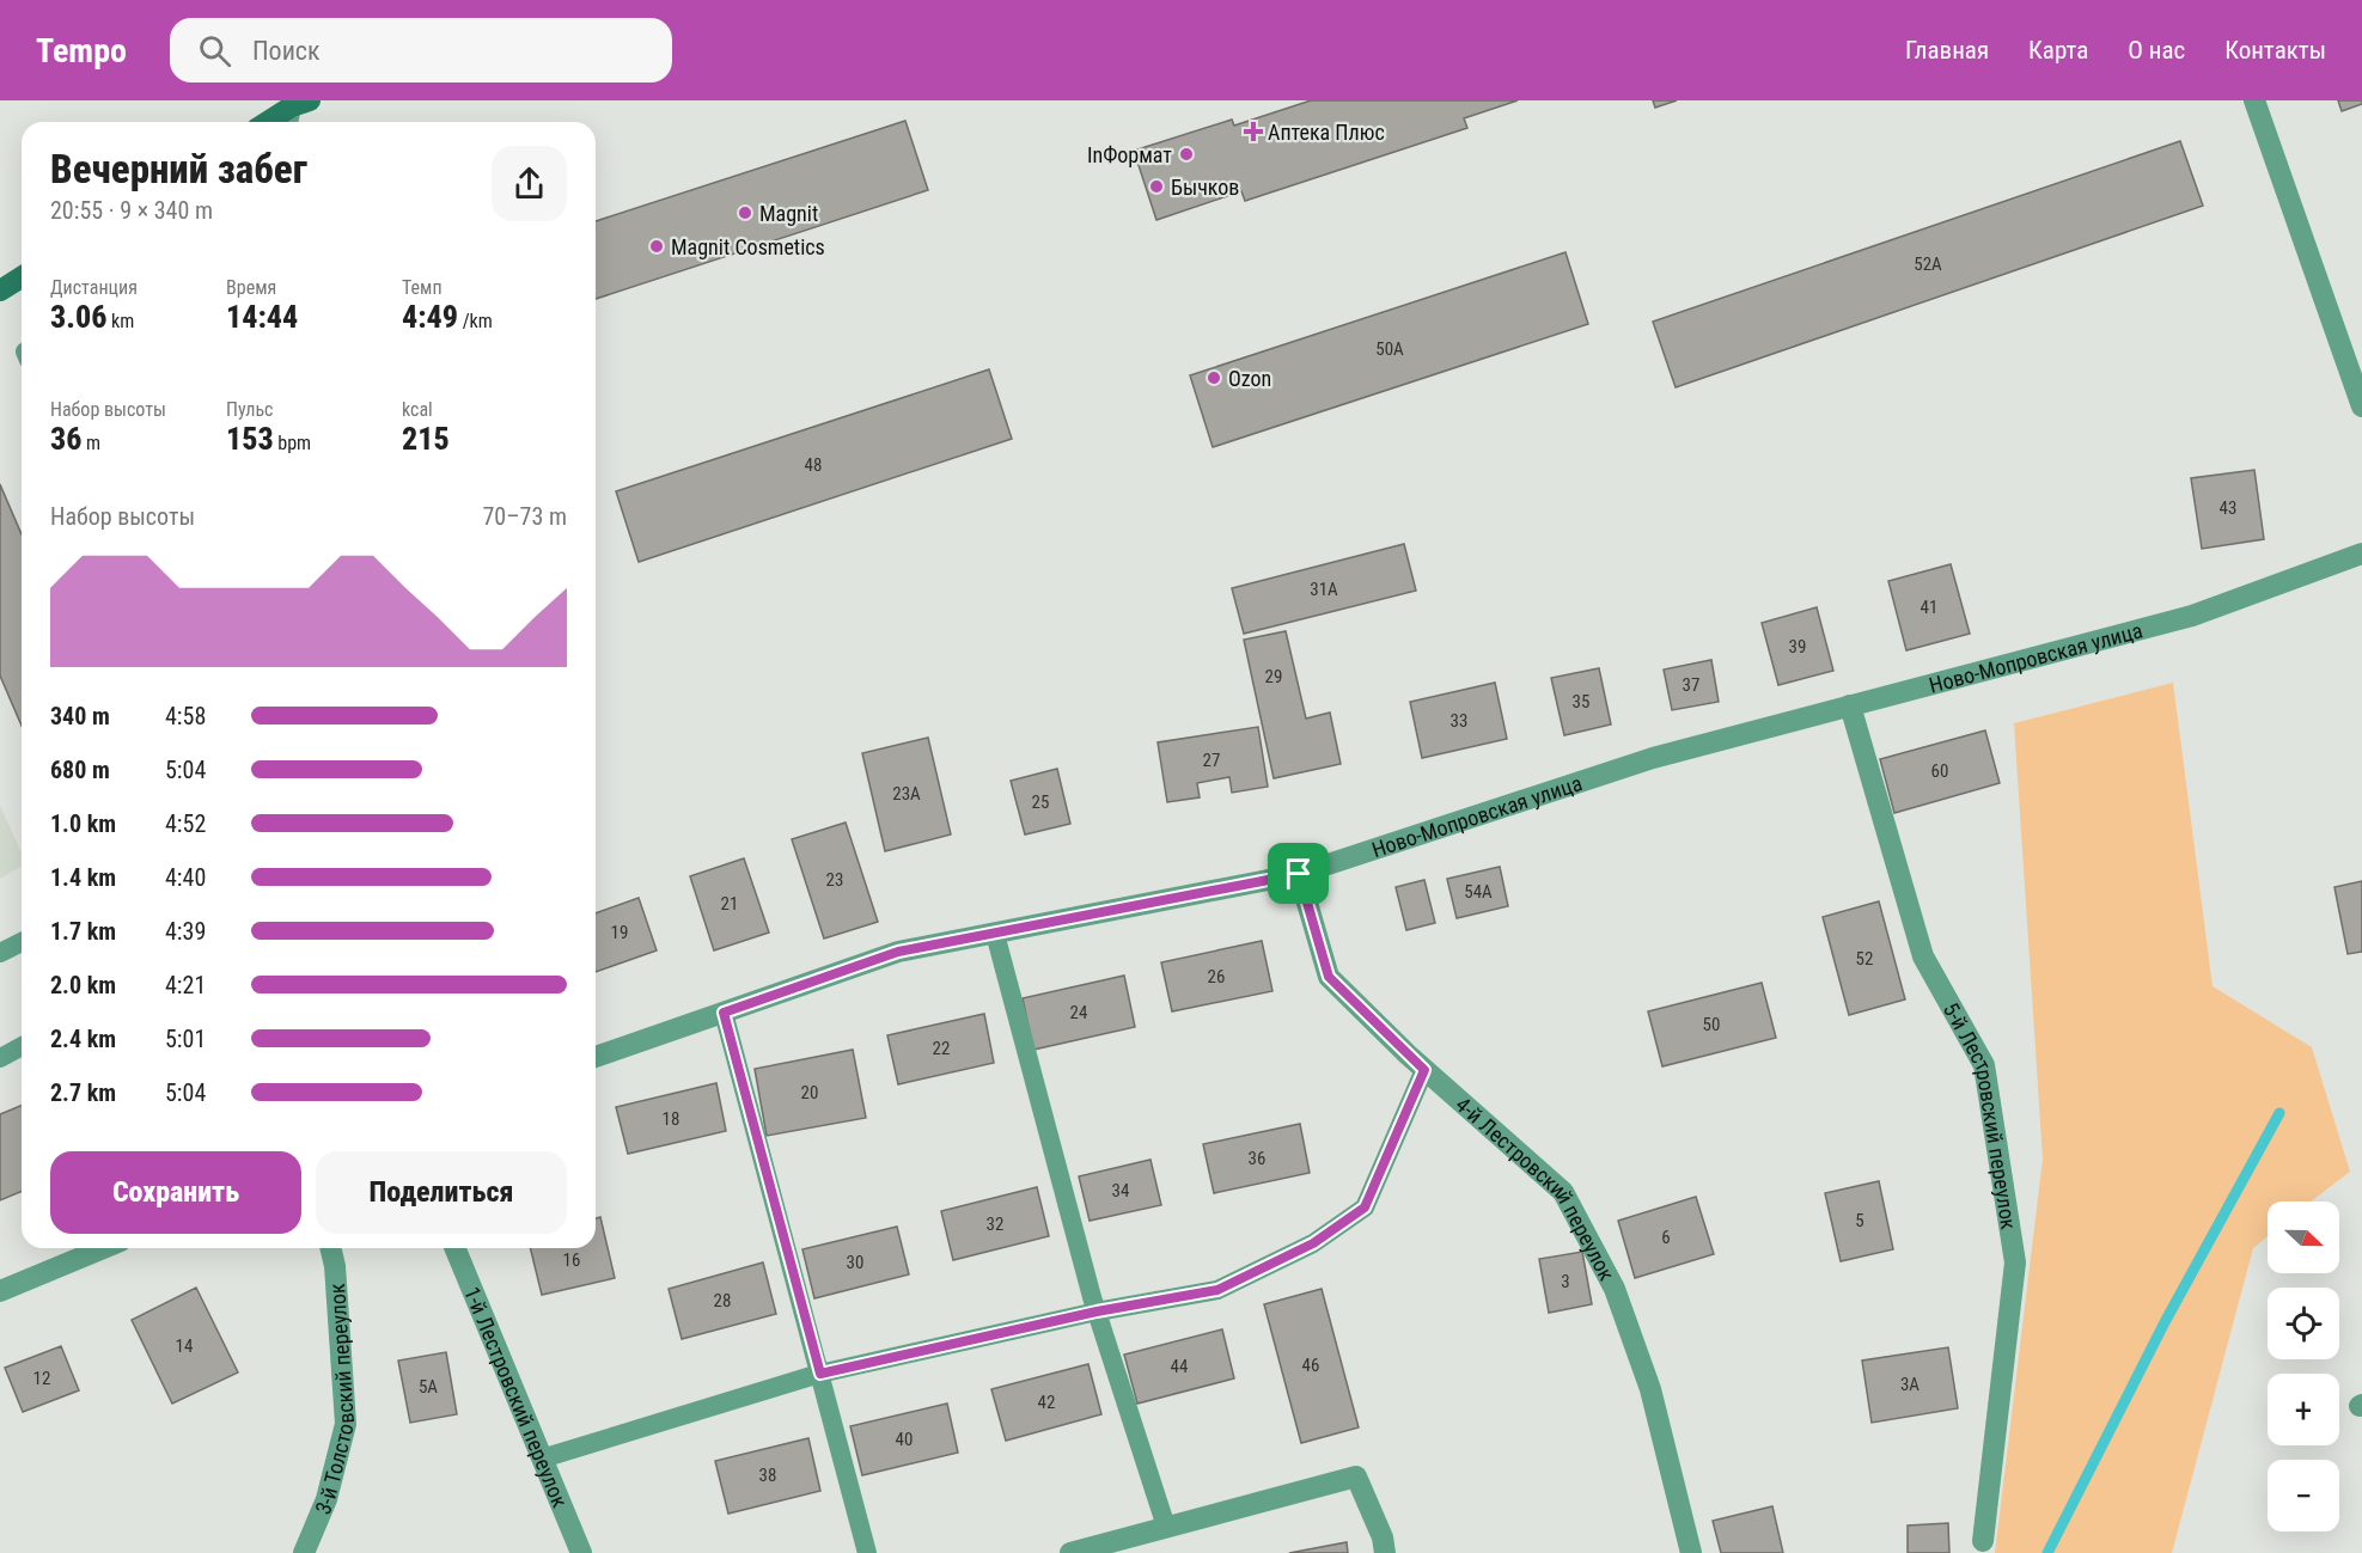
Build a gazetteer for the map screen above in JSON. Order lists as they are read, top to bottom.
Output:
{
  "streets": {
    "street": [
      "Ново-Мопровская улица",
      "5-й Лестровский переулок",
      "4-й Лестровский переулок",
      "3-й Толстовский переулок",
      "1-й Лестровский переулок"
    ]
  },
  "crossings": [
    ["Ново-Мопровская улица", "5-й Лестровский переулок"],
    ["Ново-Мопровская улица", "4-й Лестровский переулок"]
  ],
  "places": {
    "health": ["Аптека Плюс"],
    "other": [
      "InФормат",
      "Бычков",
      "Magnit",
      "Magnit Cosmetics",
      "Ozon"
    ]
  },
  "house_numbers": [
    "52А",
    "50А",
    "48",
    "43",
    "31А",
    "41",
    "39",
    "29",
    "37",
    "35",
    "33",
    "27",
    "60",
    "23А",
    "25",
    "23",
    "54А",
    "21",
    "19",
    "52",
    "26",
    "24",
    "50",
    "22",
    "20",
    "18",
    "36",
    "34",
    "5",
    "32",
    "6",
    "16",
    "30",
    "3",
    "28",
    "14",
    "46",
    "44",
    "12",
    "3А",
    "5А",
    "42",
    "40",
    "38"
  ],
  "north": "right",
  "page": {
    "header": "Tempo",
    "search": "Поиск",
    "nav": [
      "Главная",
      "Карта",
      "О нас",
      "Контакты"
    ],
    "heading": ["Вечерний забег", "20:55 · 9 × 340 m"],
    "stats": [
      ["Дистанция", "3.06 km"],
      ["Время", "14:44"],
      ["Темп", "4:49 /km"],
      ["Набор высоты", "36 m"],
      ["Пульс", "153 bpm"],
      ["kcal", "215"]
    ],
    "chart": ["Набор высоты", "70–73 m"],
    "list": [
      {
        "name": "340 m",
        "note": "4:58"
      },
      {
        "name": "680 m",
        "note": "5:04"
      },
      {
        "name": "1.0 km",
        "note": "4:52"
      },
      {
        "name": "1.4 km",
        "note": "4:40"
      },
      {
        "name": "1.7 km",
        "note": "4:39"
      },
      {
        "name": "2.0 km",
        "note": "4:21"
      },
      {
        "name": "2.4 km",
        "note": "5:01"
      },
      {
        "name": "2.7 km",
        "note": "5:04"
      }
    ],
    "buttons": ["Сохранить", "Поделиться"],
    "map_buttons": ["+", "−"]
  }
}
